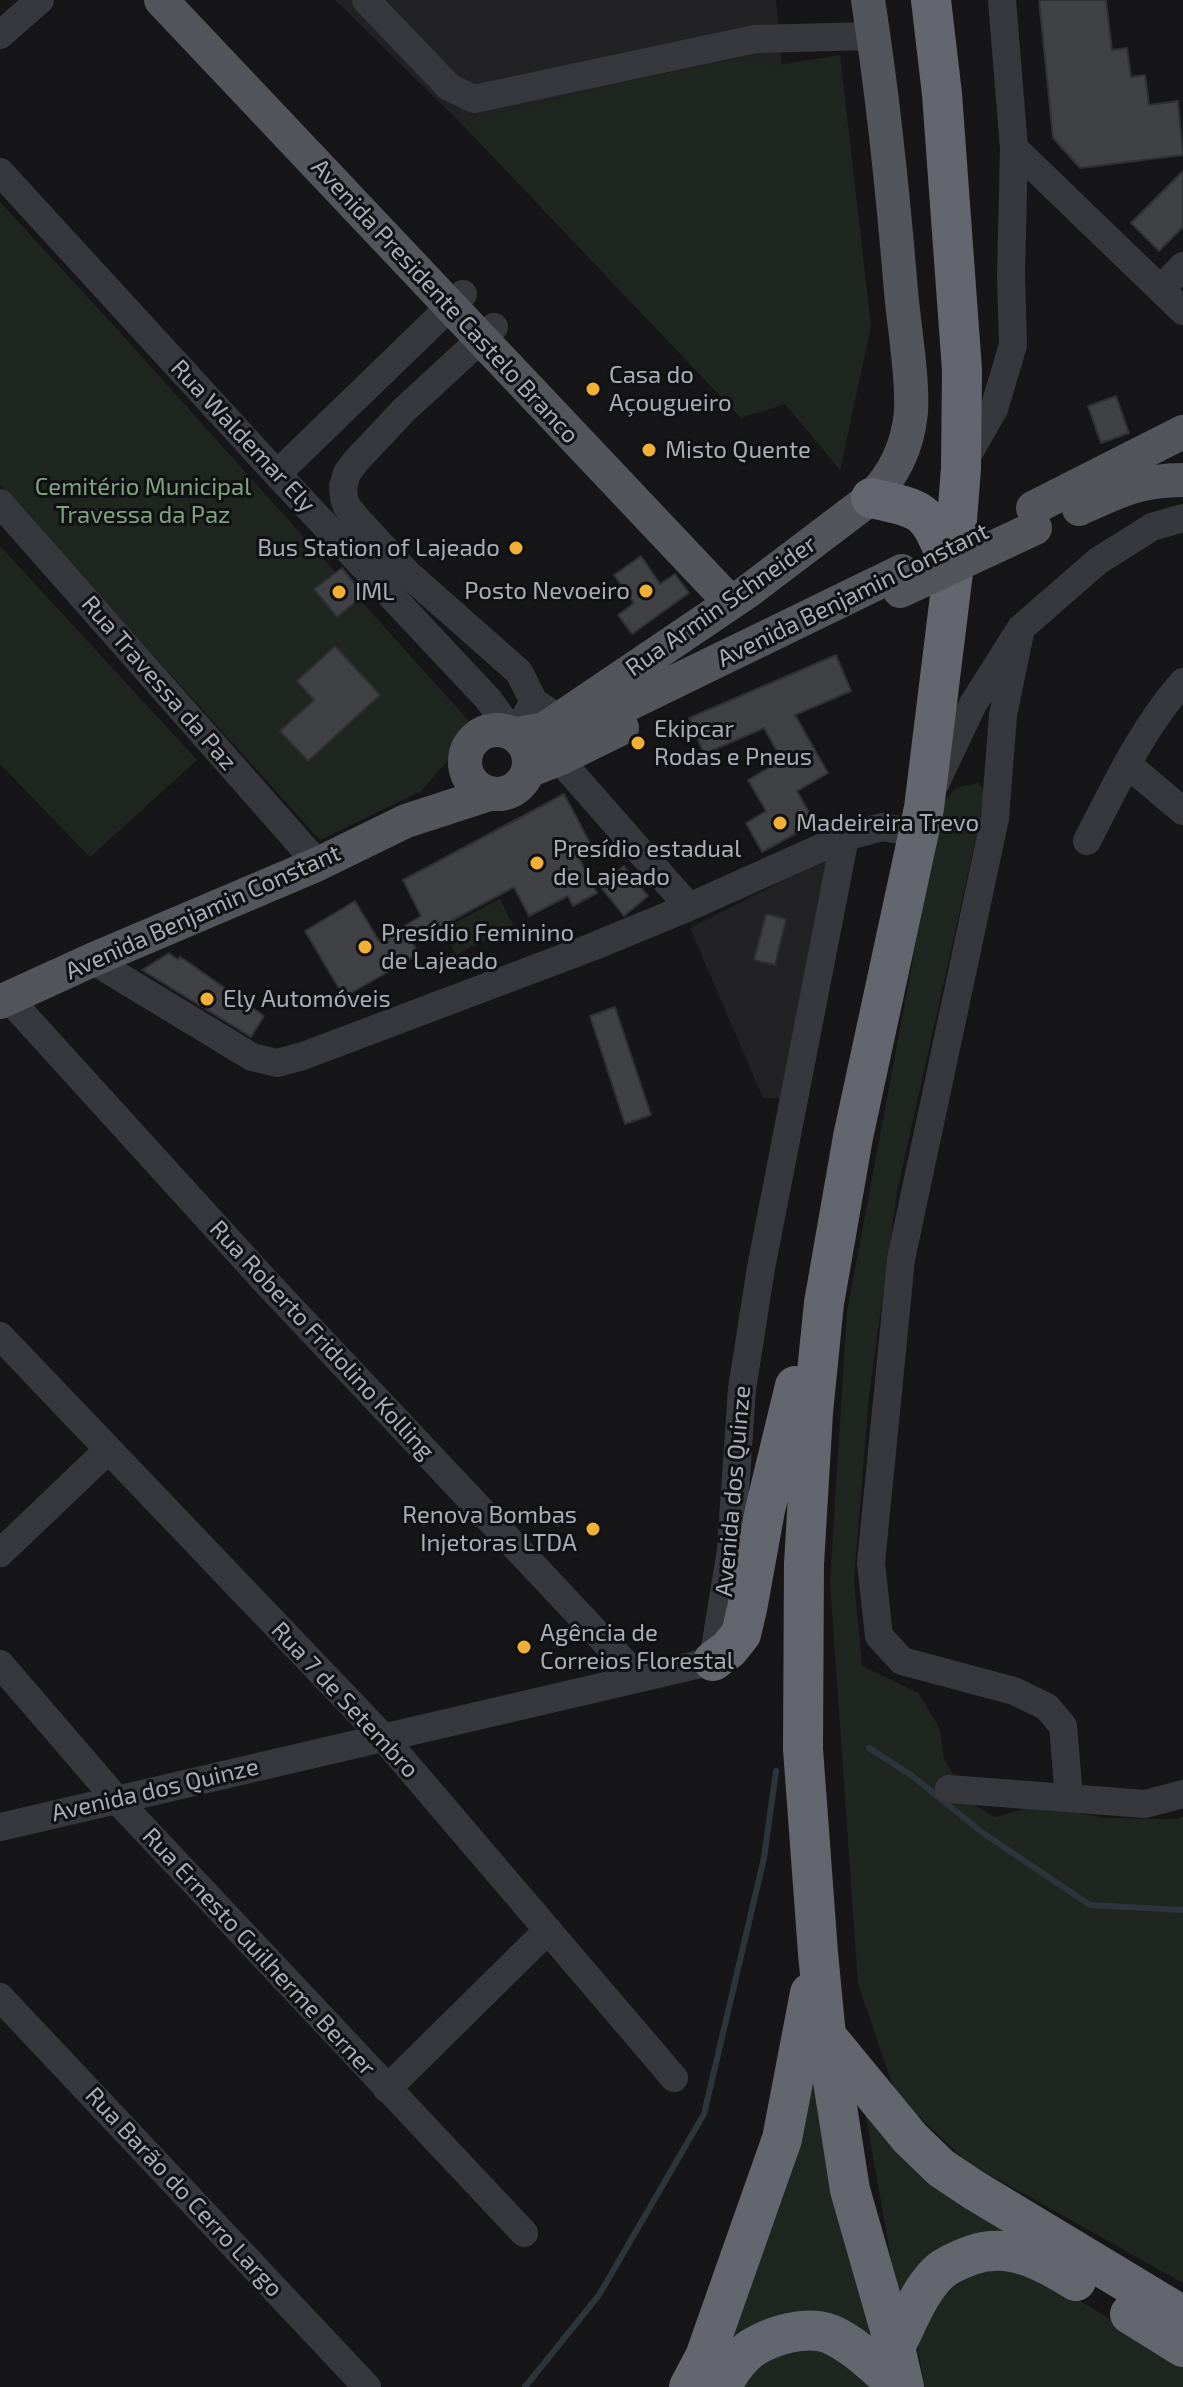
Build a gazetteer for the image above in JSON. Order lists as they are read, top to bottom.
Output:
{
  "streets": {
    "main road": ["Avenida Presidente Castelo Branco", "Avenida Benjamin Constant", "Rua Armin Schneider"],
    "street": [
      "Rua Waldemar Ely",
      "Rua Travessa da Paz",
      "Rua Roberto Fridolino Kolling",
      "Avenida dos Quinze",
      "Rua 7 de Setembro",
      "Rua Ernesto Guilherme Berner",
      "Rua Barão do Cerro Largo"
    ]
  },
  "crossings": [
    ["Avenida Presidente Castelo Branco", "Rua Armin Schneider"],
    ["Rua Waldemar Ely", "Avenida Benjamin Constant"],
    ["Rua Waldemar Ely", "Rua Armin Schneider"],
    ["Avenida Benjamin Constant", "Rua Armin Schneider"],
    ["Avenida Benjamin Constant", "Rua Travessa da Paz"],
    ["Avenida Benjamin Constant", "Rua Roberto Fridolino Kolling"],
    ["Rua Roberto Fridolino Kolling", "Avenida dos Quinze"],
    ["Avenida dos Quinze", "Rua 7 de Setembro"],
    ["Avenida dos Quinze", "Rua Ernesto Guilherme Berner"]
  ],
  "parks": ["Cemitério Municipal Travessa da Paz"],
  "places": [
    "Casa do Açougueiro",
    "Misto Quente",
    "Bus Station of Lajeado",
    "Posto Nevoeiro",
    "IML",
    "Ekipcar Rodas e Pneus",
    "Madeireira Trevo",
    "Presídio estadual de Lajeado",
    "Presídio Feminino de Lajeado",
    "Ely Automóveis",
    "Renova Bombas Injetoras LTDA",
    "Agência de Correios Florestal"
  ]
}
